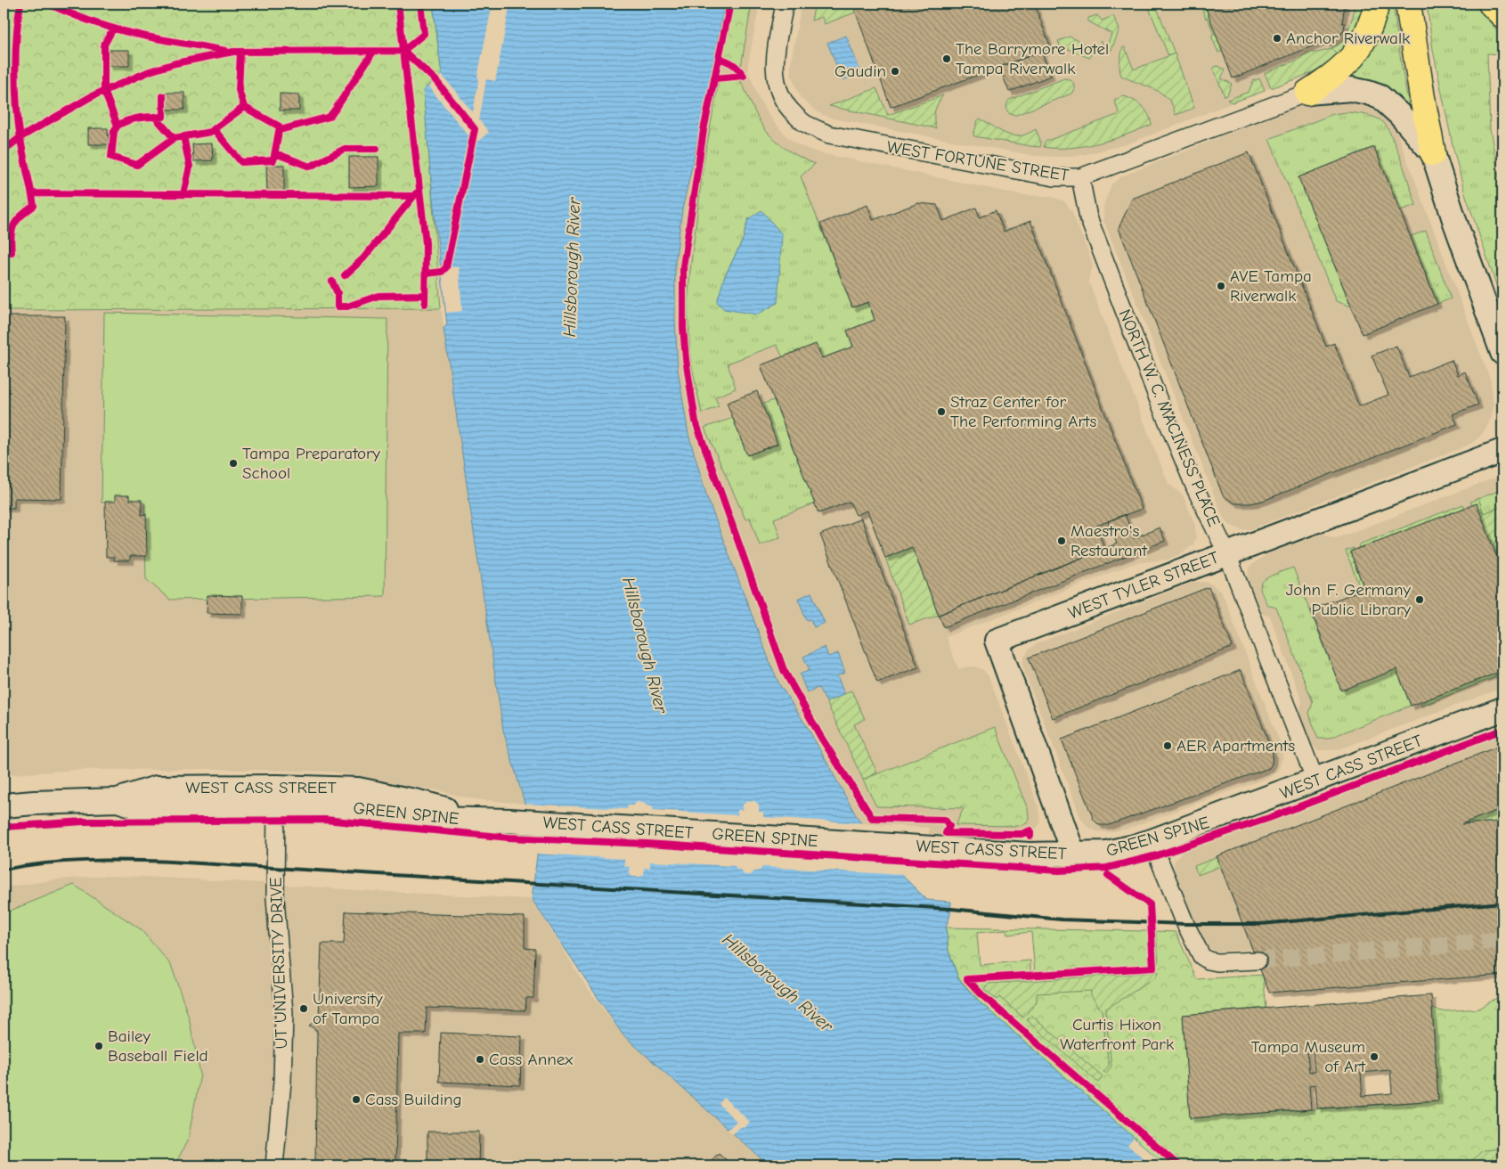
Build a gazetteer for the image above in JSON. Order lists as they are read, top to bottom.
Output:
{
  "streets": {
    "street": [
      "WEST FORTUNE STREET",
      "NORTH W. C. MACINESS PLACE",
      "WEST TYLER STREET",
      "WEST CASS STREET",
      "UT UNIVERSITY DRIVE"
    ],
    "cycle path": ["GREEN SPINE"]
  },
  "crossings": [
    ["WEST FORTUNE STREET", "NORTH W. C. MACINESS PLACE"],
    ["NORTH W. C. MACINESS PLACE", "WEST TYLER STREET"],
    ["NORTH W. C. MACINESS PLACE", "WEST CASS STREET"],
    ["WEST TYLER STREET", "WEST CASS STREET"],
    ["WEST CASS STREET", "UT UNIVERSITY DRIVE"]
  ],
  "water": ["Hillsborough River"],
  "parks": ["Curtis Hixon Waterfront Park"],
  "places": [
    "Anchor Riverwalk",
    "The Barrymore Hotel Tampa Riverwalk",
    "Gaudin",
    "AVE Tampa Riverwalk",
    "Straz Center for The Performing Arts",
    "Tampa Preparatory School",
    "Maestro's Restaurant",
    "John F. Germany Public Library",
    "AER Apartments",
    "University of Tampa",
    "Bailey Baseball Field",
    "Tampa Museum of Art",
    "Cass Annex",
    "Cass Building"
  ]
}
